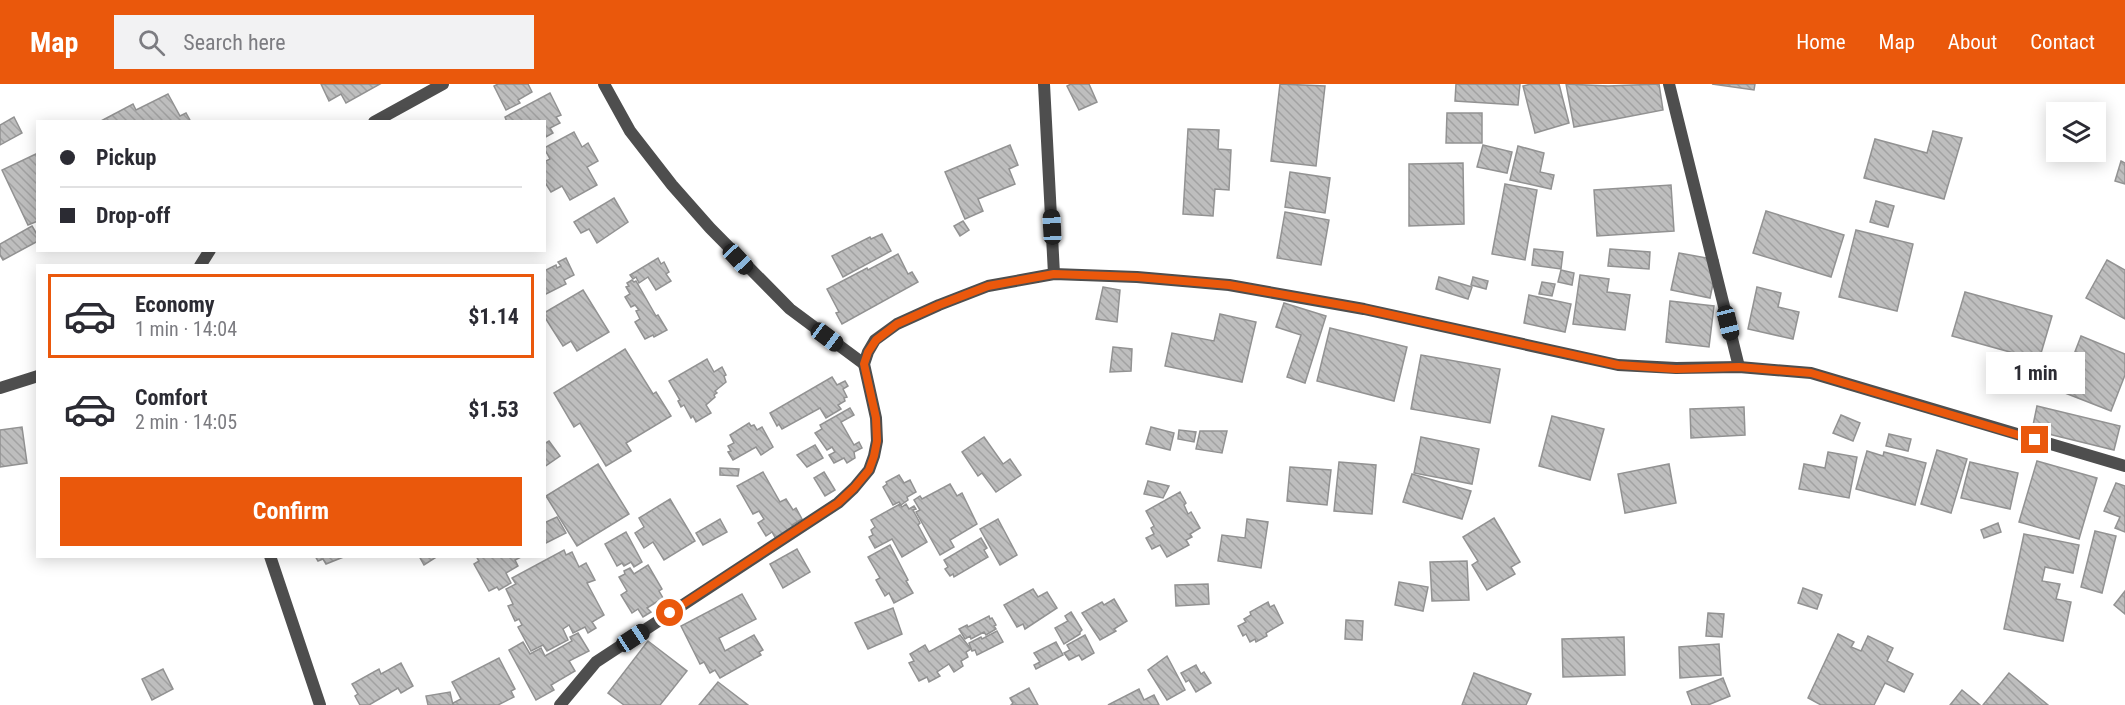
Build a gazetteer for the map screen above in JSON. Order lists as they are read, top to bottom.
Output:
{
  "page": {
    "header": "Map",
    "search": "Search here",
    "nav": [
      "Home",
      "Map",
      "About",
      "Contact"
    ],
    "banner": ["Pickup", "Drop-off"],
    "list": [
      {
        "name": "Economy",
        "note": "1 min · 14:04",
        "value": "$1.14"
      },
      {
        "name": "Comfort",
        "note": "2 min · 14:05",
        "value": "$1.53"
      }
    ],
    "bubble": "1 min",
    "buttons": "Confirm"
  }
}
